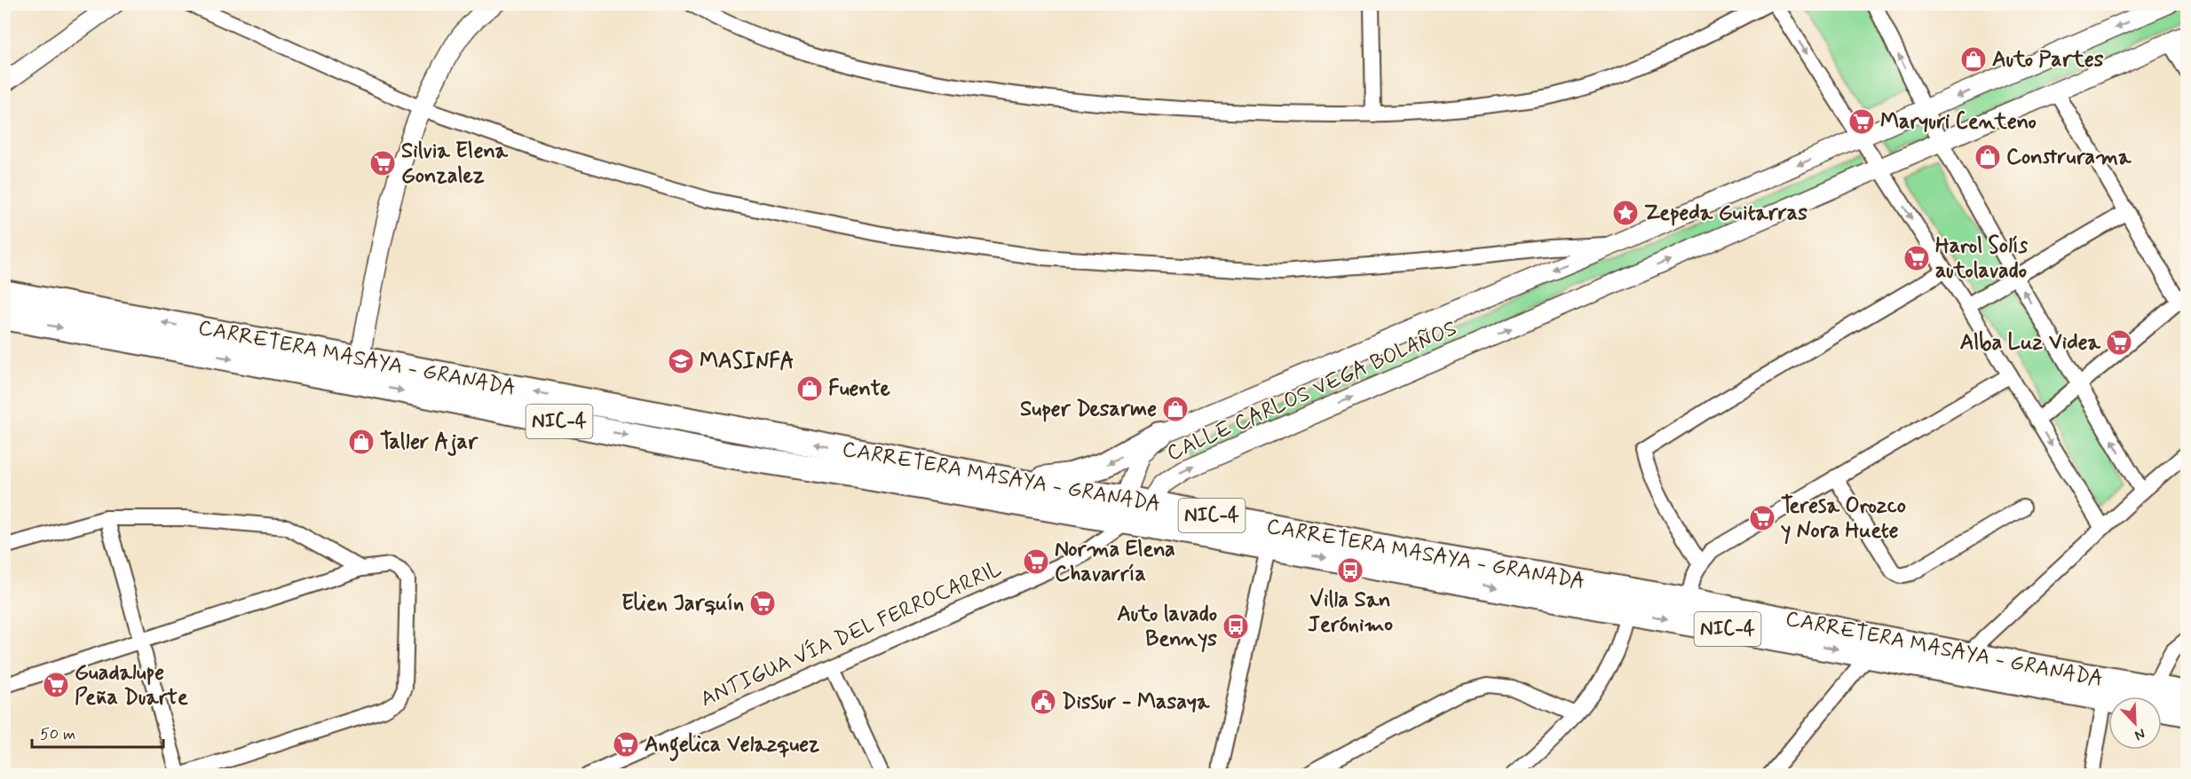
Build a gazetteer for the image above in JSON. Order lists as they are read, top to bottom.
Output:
{
  "streets": {
    "highway": ["CARRETERA MASAYA - GRANADA", "NIC-4"],
    "street": ["CALLE CARLOS VEGA BOLAÑOS", "ANTIGUA VÍA DEL FERROCARRIL"]
  },
  "crossings": [
    ["CARRETERA MASAYA - GRANADA", "CALLE CARLOS VEGA BOLAÑOS"],
    ["CARRETERA MASAYA - GRANADA", "ANTIGUA VÍA DEL FERROCARRIL"],
    ["CALLE CARLOS VEGA BOLAÑOS", "ANTIGUA VÍA DEL FERROCARRIL"]
  ],
  "places": {
    "shop": [
      "Auto Partes",
      "Construrama",
      "Fuente",
      "Super Desarme",
      "Taller Ajar"
    ],
    "supermarket": [
      "Maryuri Centeno",
      "Silvia Elena Gonzalez",
      "Harol Solís autolavado",
      "Alba Luz Videa",
      "Teresa Orozco y Nora Huete",
      "Norma Elena Chavarría",
      "Elien Jarquín",
      "Guadalupe Peña Duarte",
      "Angelica Velazquez"
    ],
    "place": ["Zepeda Guitarras"],
    "school or university": ["MASINFA"],
    "bus stop": ["Villa San Jerónimo", "Auto lavado Bennys"],
    "public building": ["Dissur - Masaya"]
  },
  "scale_bar": "50 m",
  "north": "bottom right"
}
